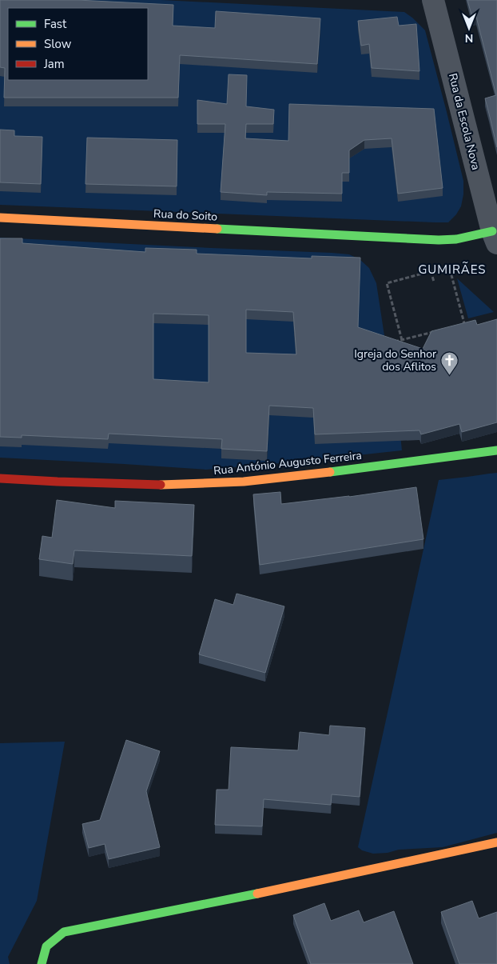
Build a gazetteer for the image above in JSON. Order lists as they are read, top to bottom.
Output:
{
  "streets": {
    "street": ["Rua da Escola Nova", "Rua do Soito", "Rua António Augusto Ferreira"]
  },
  "crossings": [
    ["Rua da Escola Nova", "Rua do Soito"]
  ],
  "districts": ["GUMIRÃES"],
  "places": {
    "church": ["Igreja do Senhor dos Aflitos"]
  },
  "legend": ["Fast", "Slow", "Jam"],
  "north": "bottom"
}
